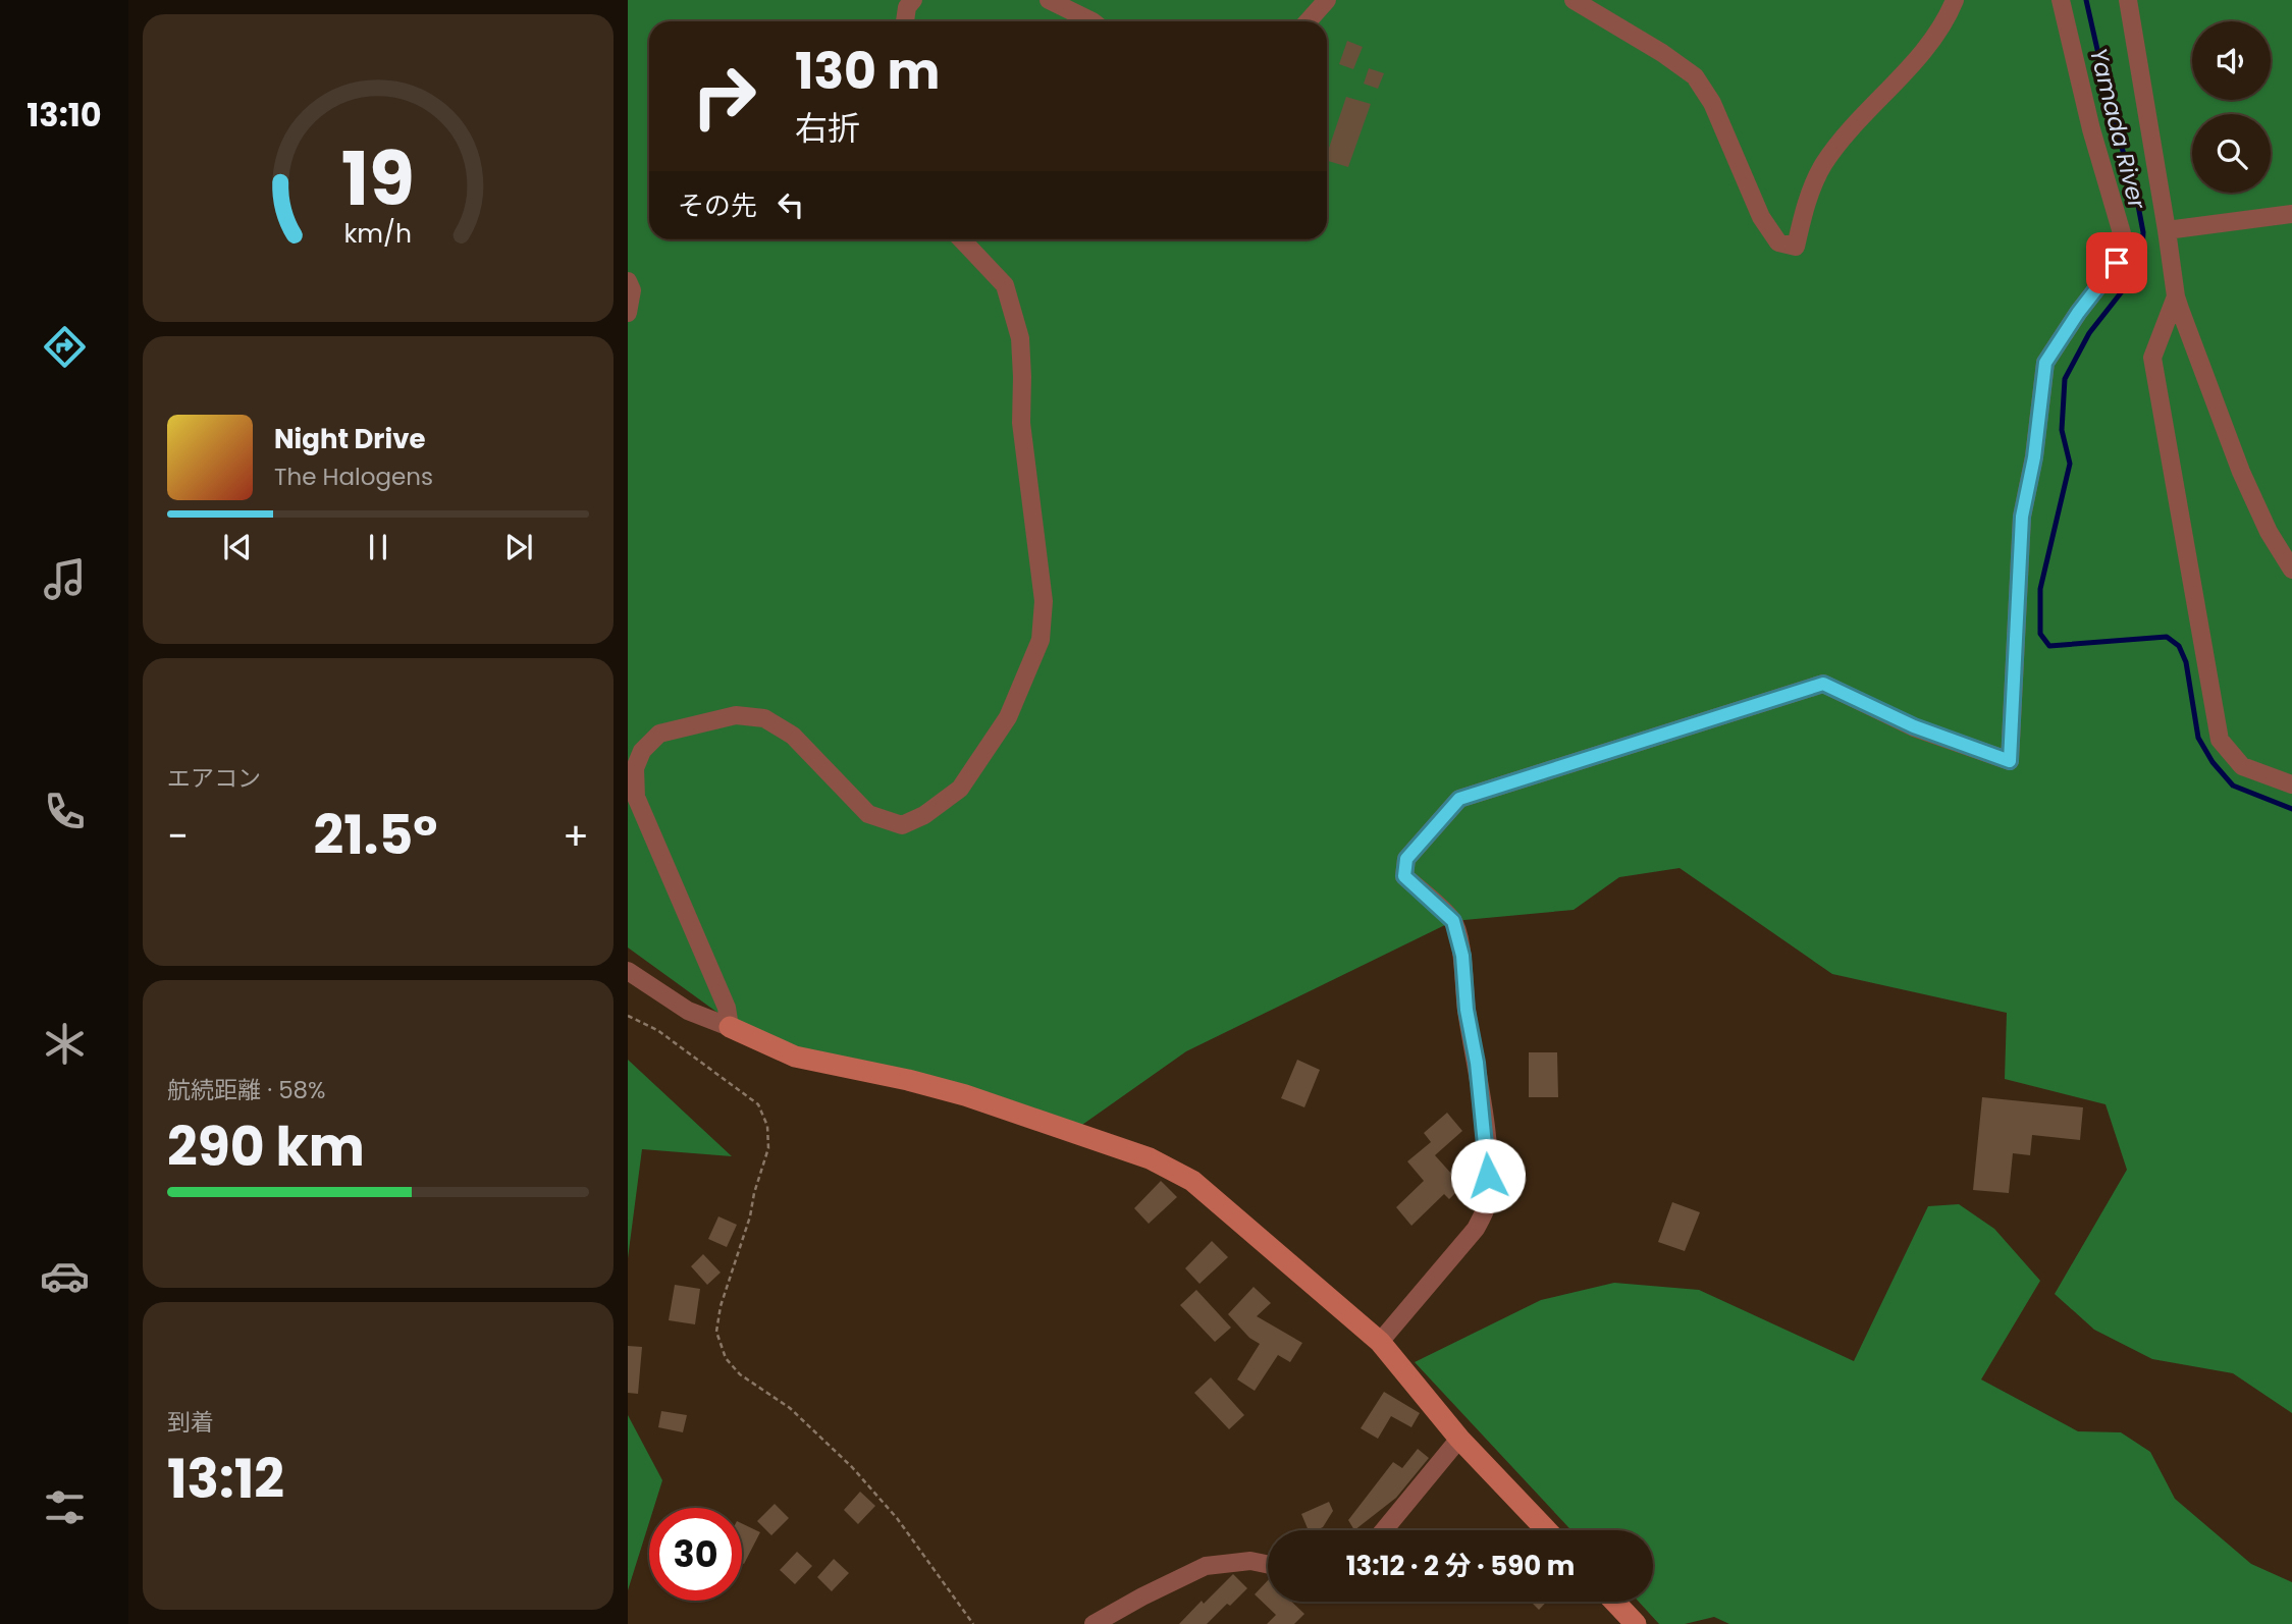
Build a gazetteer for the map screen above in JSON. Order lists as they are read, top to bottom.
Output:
{
  "water": ["Yamada River"],
  "page": {
    "tabs": "13:10",
    "turn": ["130 m", "右折"],
    "then": "その先",
    "song": ["Night Drive", "The Halogens"],
    "tile": [
      "エアコン",
      ["航続距離 · 58%", "290 km"],
      ["到着", "13:12"]
    ],
    "heat": ["−", "21.5°", "+"],
    "limit": "30",
    "trip": "13:12 · 2 分 · 590 m",
    "gauge": ["19", "km/h"]
  }
}
